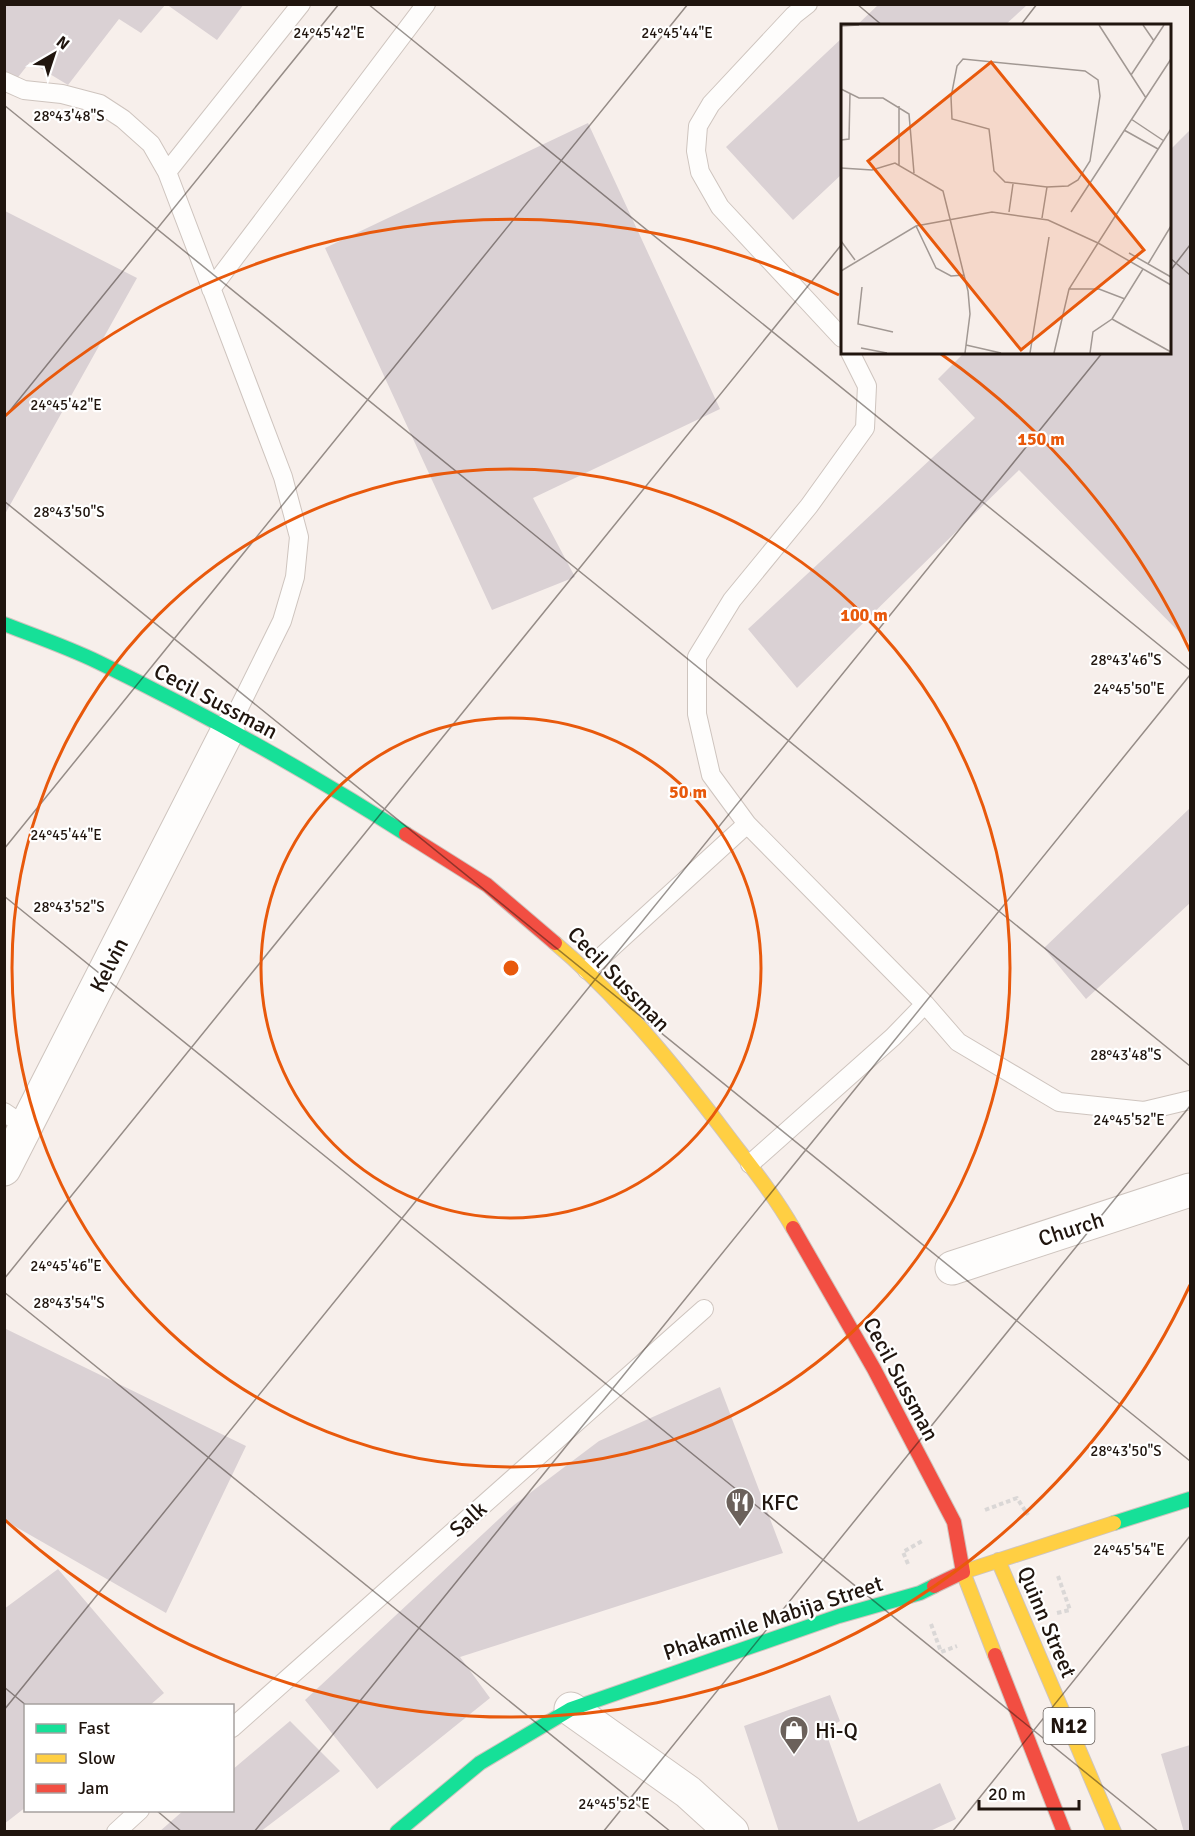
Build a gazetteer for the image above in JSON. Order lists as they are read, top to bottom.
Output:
{
  "streets": {
    "main road": [
      "Cecil Sussman",
      "Phakamile Mabija Street",
      "Quinn Street",
      "N12"
    ],
    "street": ["Kelvin", "Church"],
    "lane": ["Salk"]
  },
  "crossings": [
    ["Cecil Sussman", "Kelvin"],
    ["Cecil Sussman", "Phakamile Mabija Street"],
    ["Cecil Sussman", "N12"],
    ["Phakamile Mabija Street", "Quinn Street"],
    ["Phakamile Mabija Street", "N12"]
  ],
  "places": {
    "restaurant": ["KFC"],
    "shop": ["Hi-Q"]
  },
  "legend": ["Fast", "Slow", "Jam"],
  "scale_bar": "20 m",
  "north": "top right",
  "coordinates": [
    "24°45'42\"E",
    "24°45'44\"E",
    "28°43'48\"S",
    "28°43'50\"S",
    "28°43'46\"S",
    "24°45'50\"E",
    "28°43'52\"S",
    "24°45'52\"E",
    "24°45'46\"E",
    "28°43'54\"S",
    "24°45'54\"E"
  ],
  "rings": ["150 m", "100 m", "50 m"]
}
